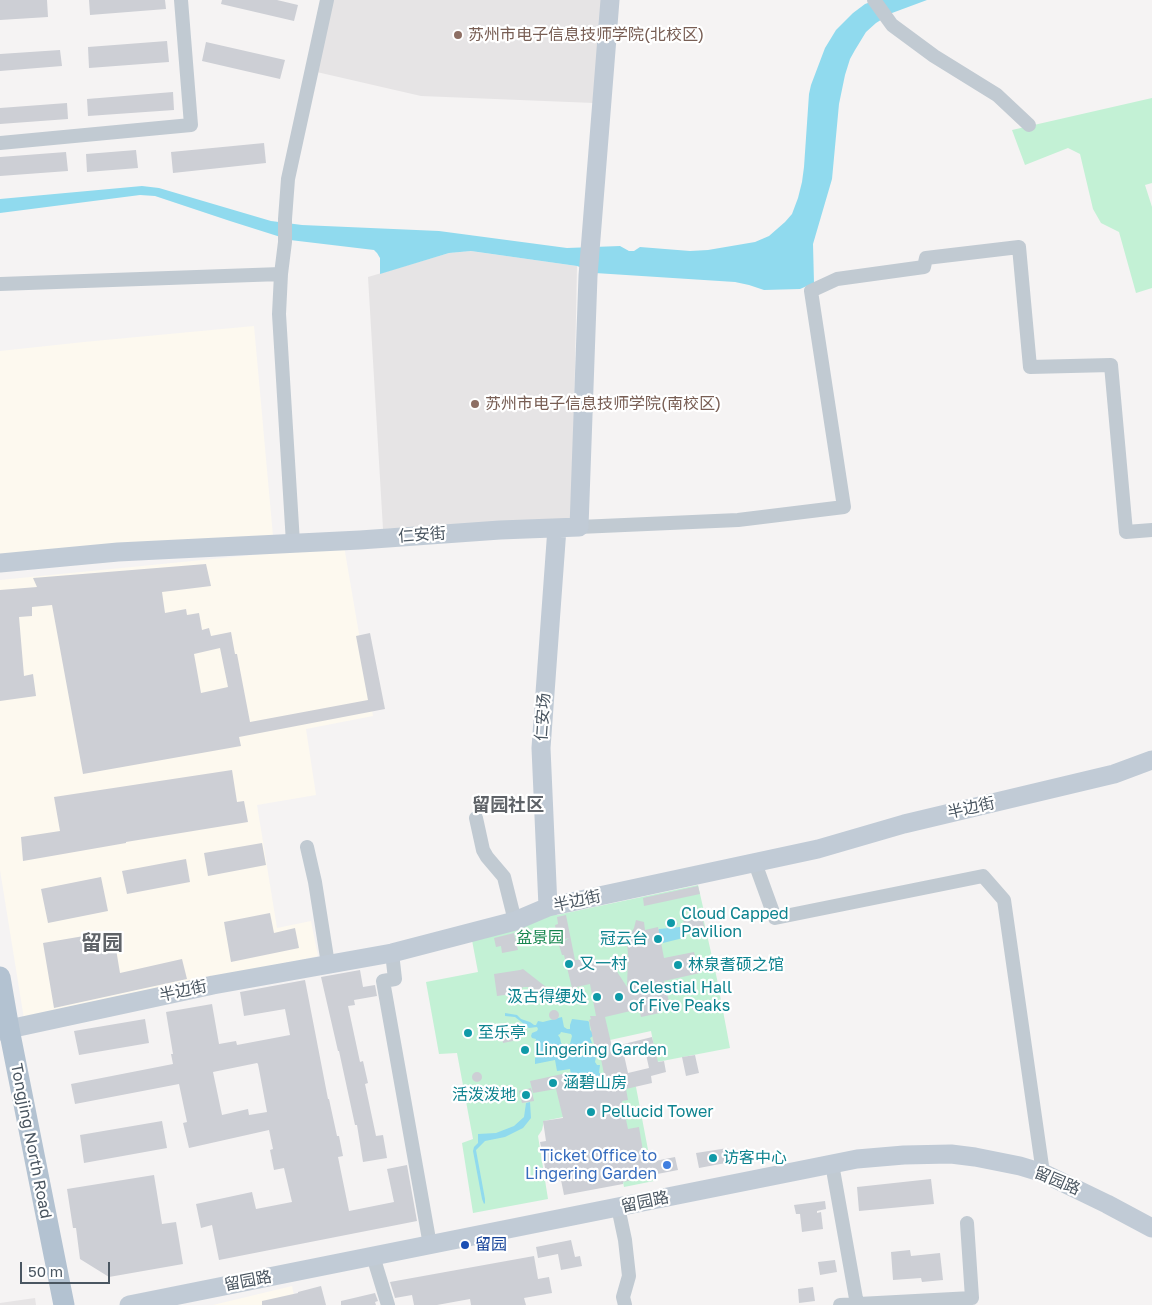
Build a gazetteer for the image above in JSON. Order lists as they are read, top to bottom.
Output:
{
  "streets": {
    "main road": ["Tongjing North Road"],
    "street": [
      "仁安街",
      "仁安场",
      "半边街",
      "留园路"
    ]
  },
  "crossings": [
    ["仁安街", "仁安场"],
    ["仁安场", "半边街"],
    ["半边街", "Tongjing North Road"]
  ],
  "districts": ["留园社区", "留园"],
  "parks": ["盆景园"],
  "places": [
    "苏州市电子信息技师学院(北校区)",
    "苏州市电子信息技师学院(南校区)",
    "Cloud Capped Pavilion",
    "冠云台",
    "又一村",
    "林泉耆硕之馆",
    "汲古得绠处",
    "Celestial Hall of Five Peaks",
    "至乐亭",
    "Lingering Garden",
    "涵碧山房",
    "活泼泼地",
    "Pellucid Tower",
    "访客中心",
    "Ticket Office to Lingering Garden",
    "留园"
  ],
  "scale_bar": "50 m"
}
